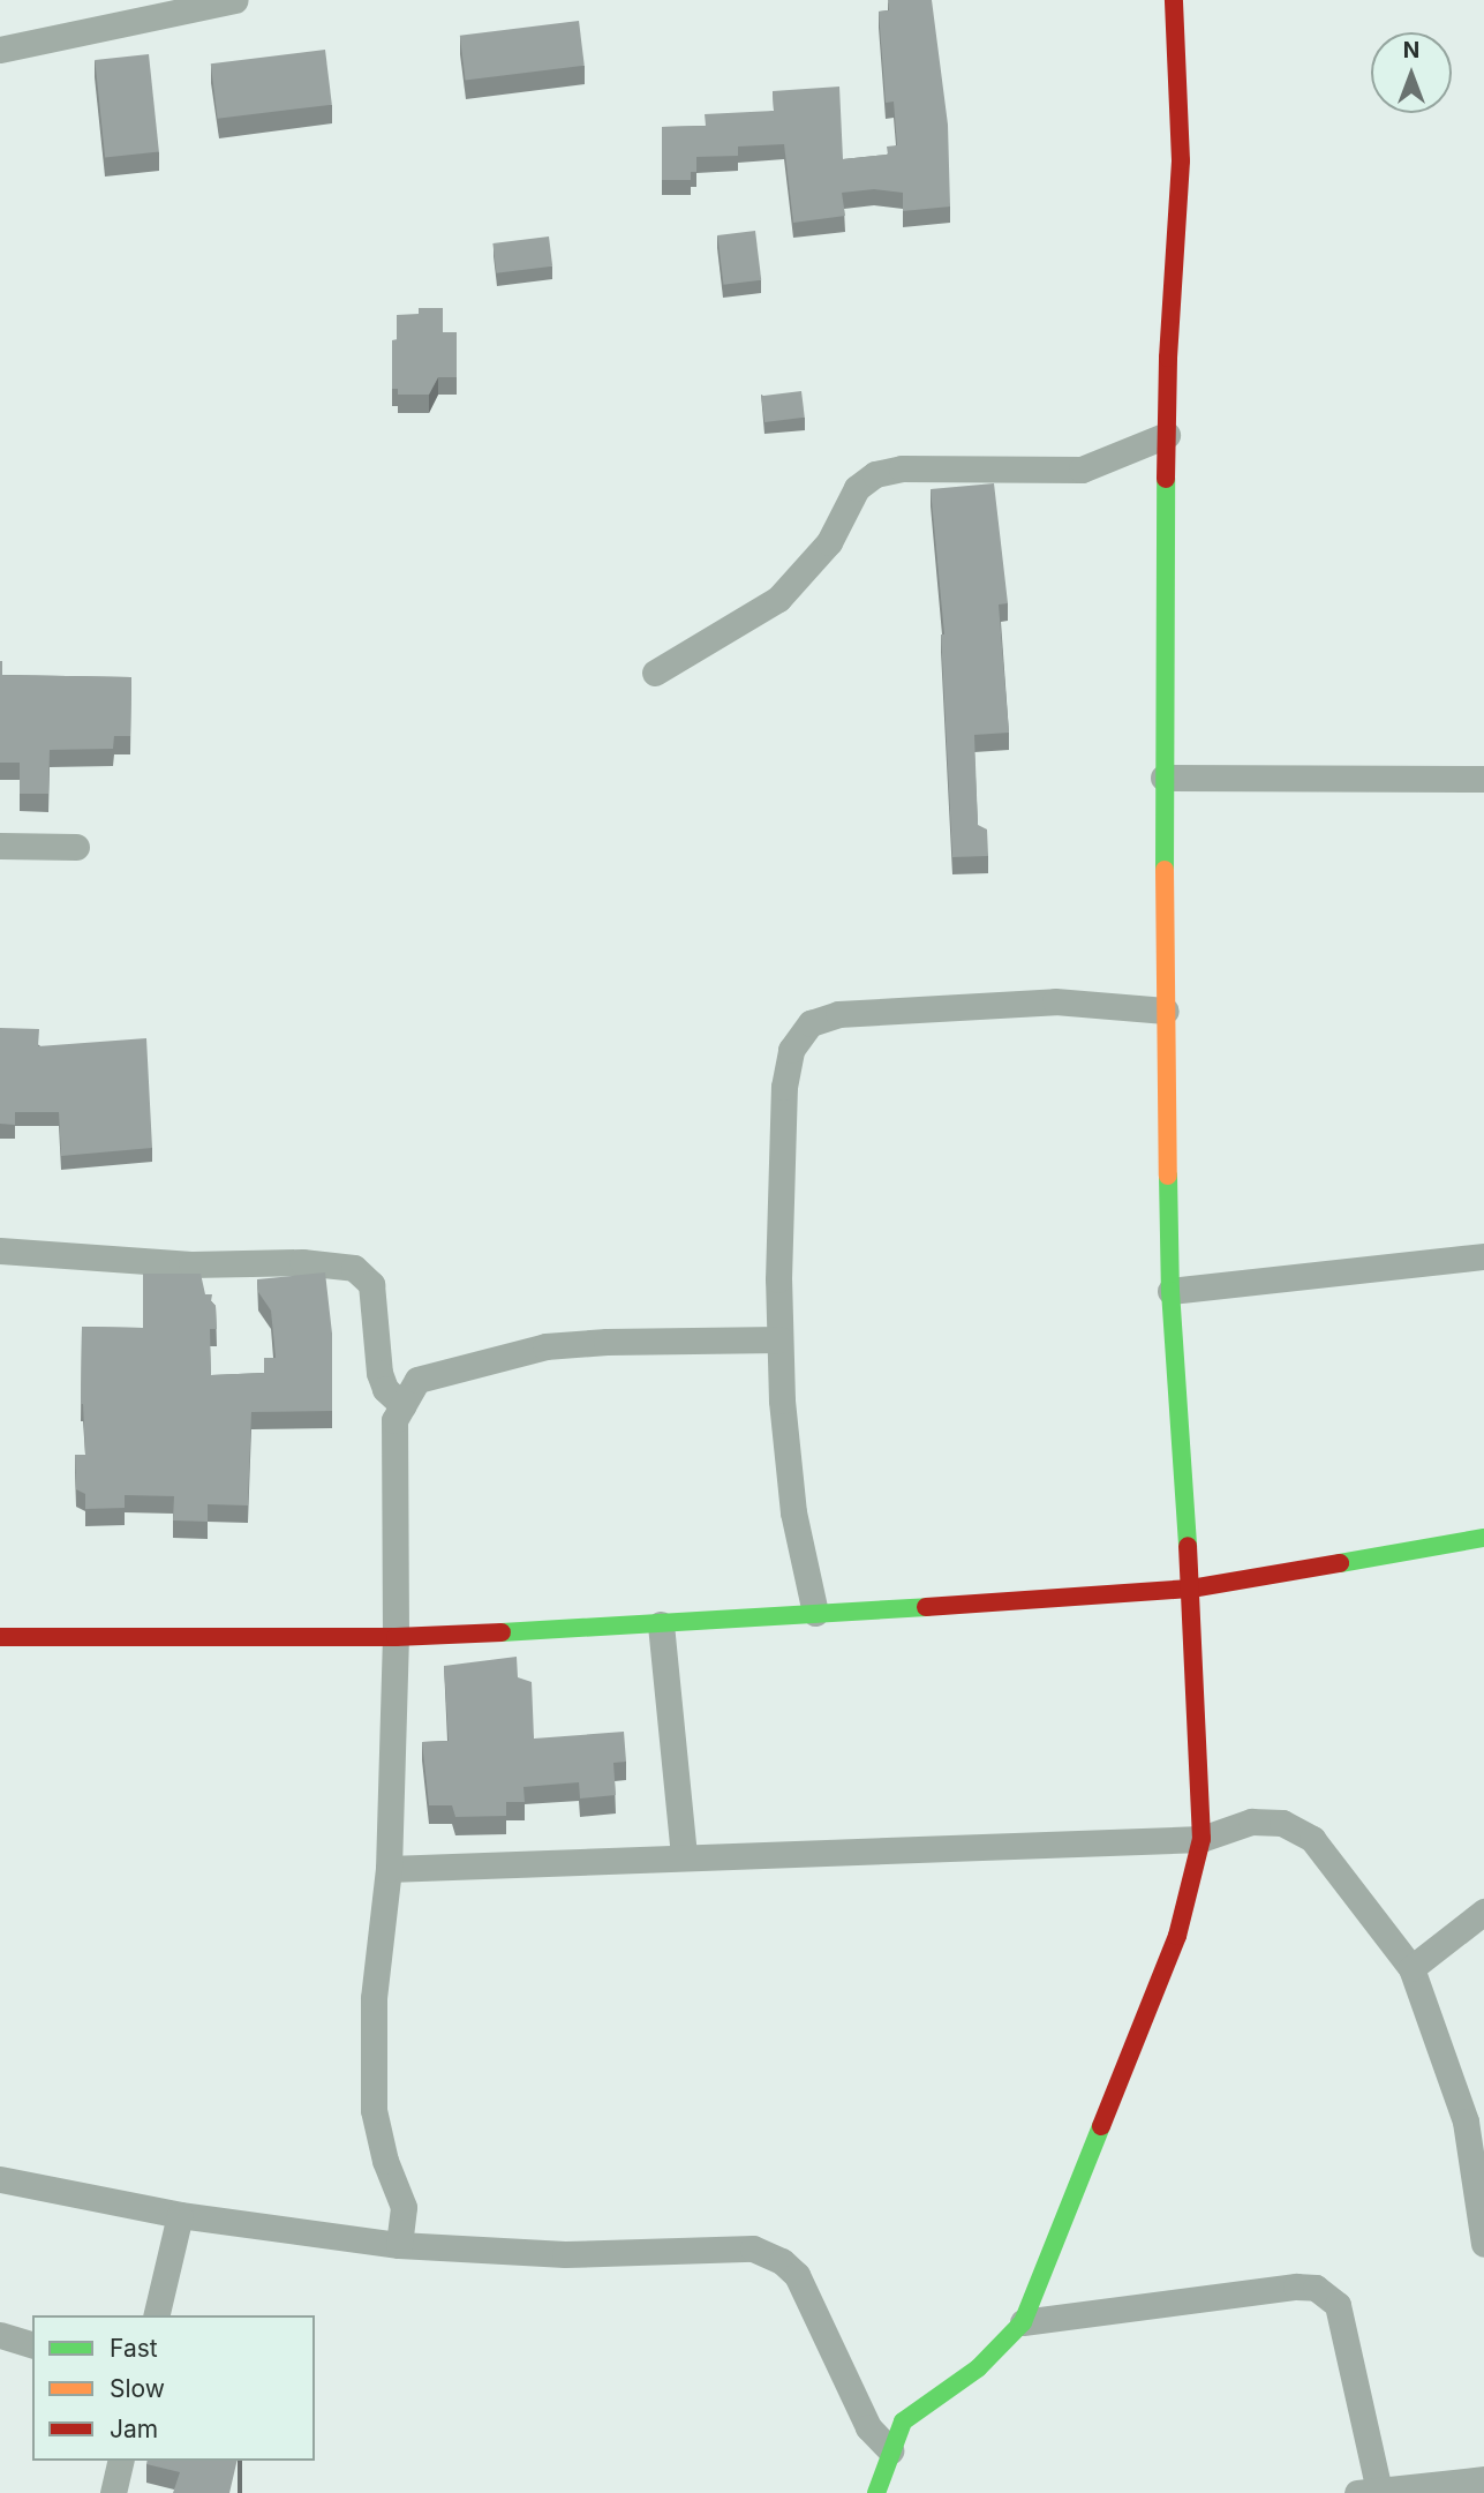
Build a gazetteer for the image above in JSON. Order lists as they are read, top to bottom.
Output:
{
  "legend": ["Fast", "Slow", "Jam"],
  "north": "top"
}
